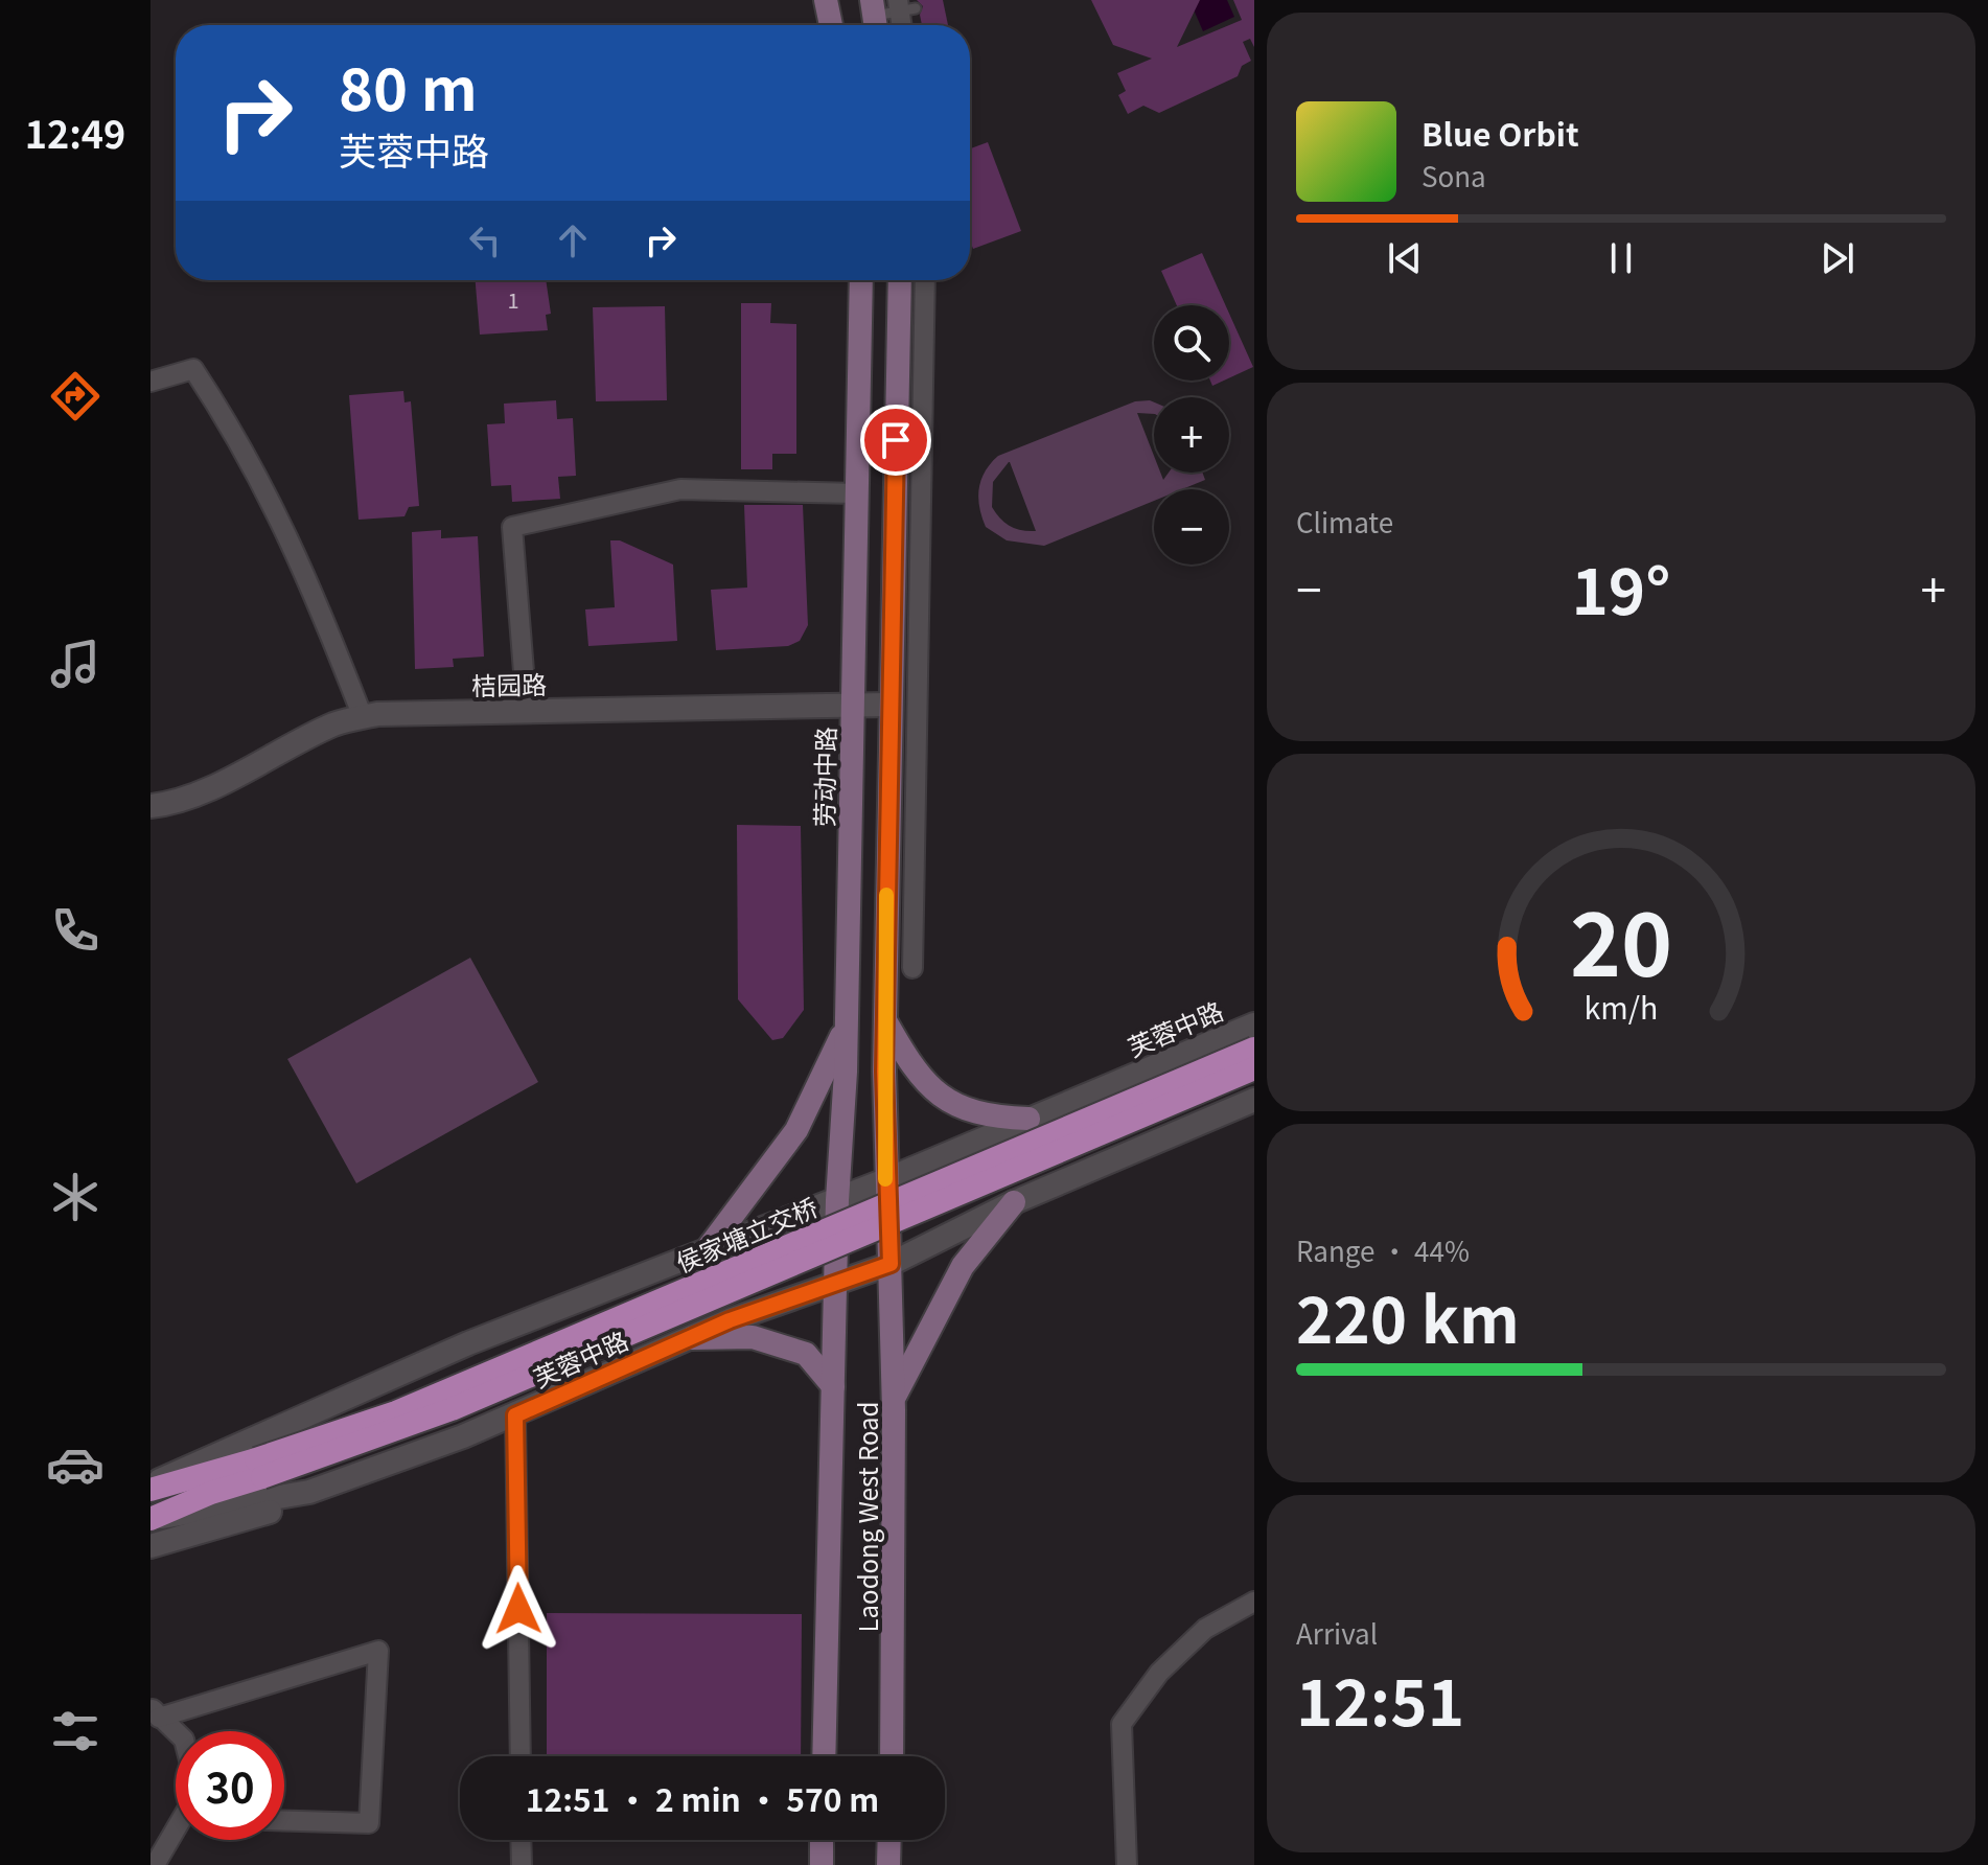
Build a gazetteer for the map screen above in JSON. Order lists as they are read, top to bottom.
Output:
{
  "streets": {
    "main road": ["劳动中路", "侯家塘立交桥", "Laodong West Road"],
    "street": ["桔园路", "芙蓉中路"]
  },
  "crossings": [
    ["桔园路", "劳动中路"],
    ["劳动中路", "芙蓉中路"],
    ["劳动中路", "Laodong West Road"],
    ["芙蓉中路", "Laodong West Road"]
  ],
  "house_numbers": ["1"],
  "page": {
    "tabs": "12:49",
    "turn": ["80 m", "芙蓉中路"],
    "song": ["Blue Orbit", "Sona"],
    "map_buttons": ["+", "−"],
    "tile": [
      "Climate",
      ["Range · 44%", "220 km"],
      ["Arrival", "12:51"]
    ],
    "heat": ["−", "19°", "+"],
    "limit": "30",
    "trip": "12:51 · 2 min · 570 m",
    "gauge": ["20", "km/h"]
  }
}
